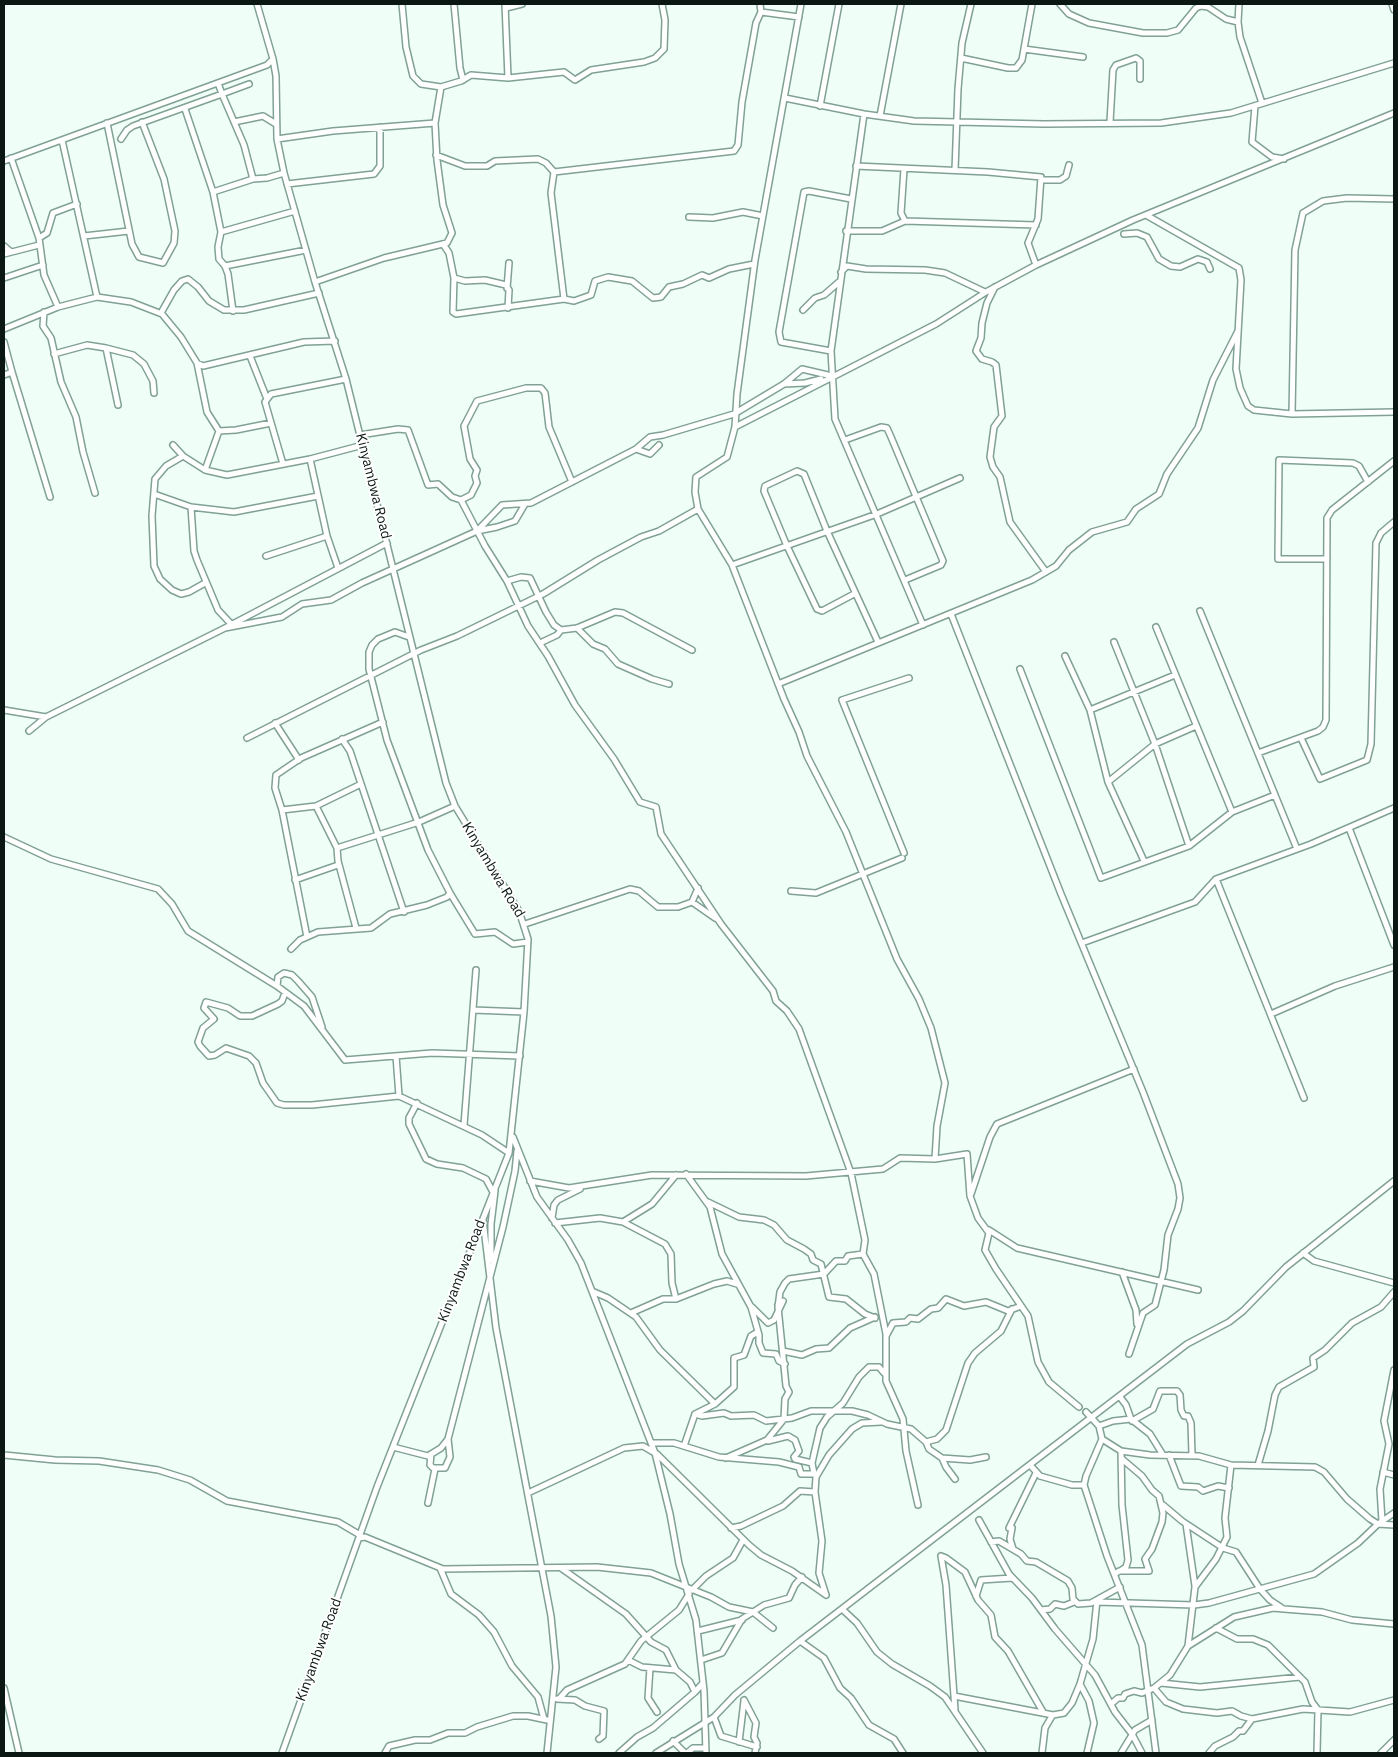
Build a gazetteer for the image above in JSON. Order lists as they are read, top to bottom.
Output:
{
  "streets": {
    "street": ["Kinyambwa Road"]
  }
}
